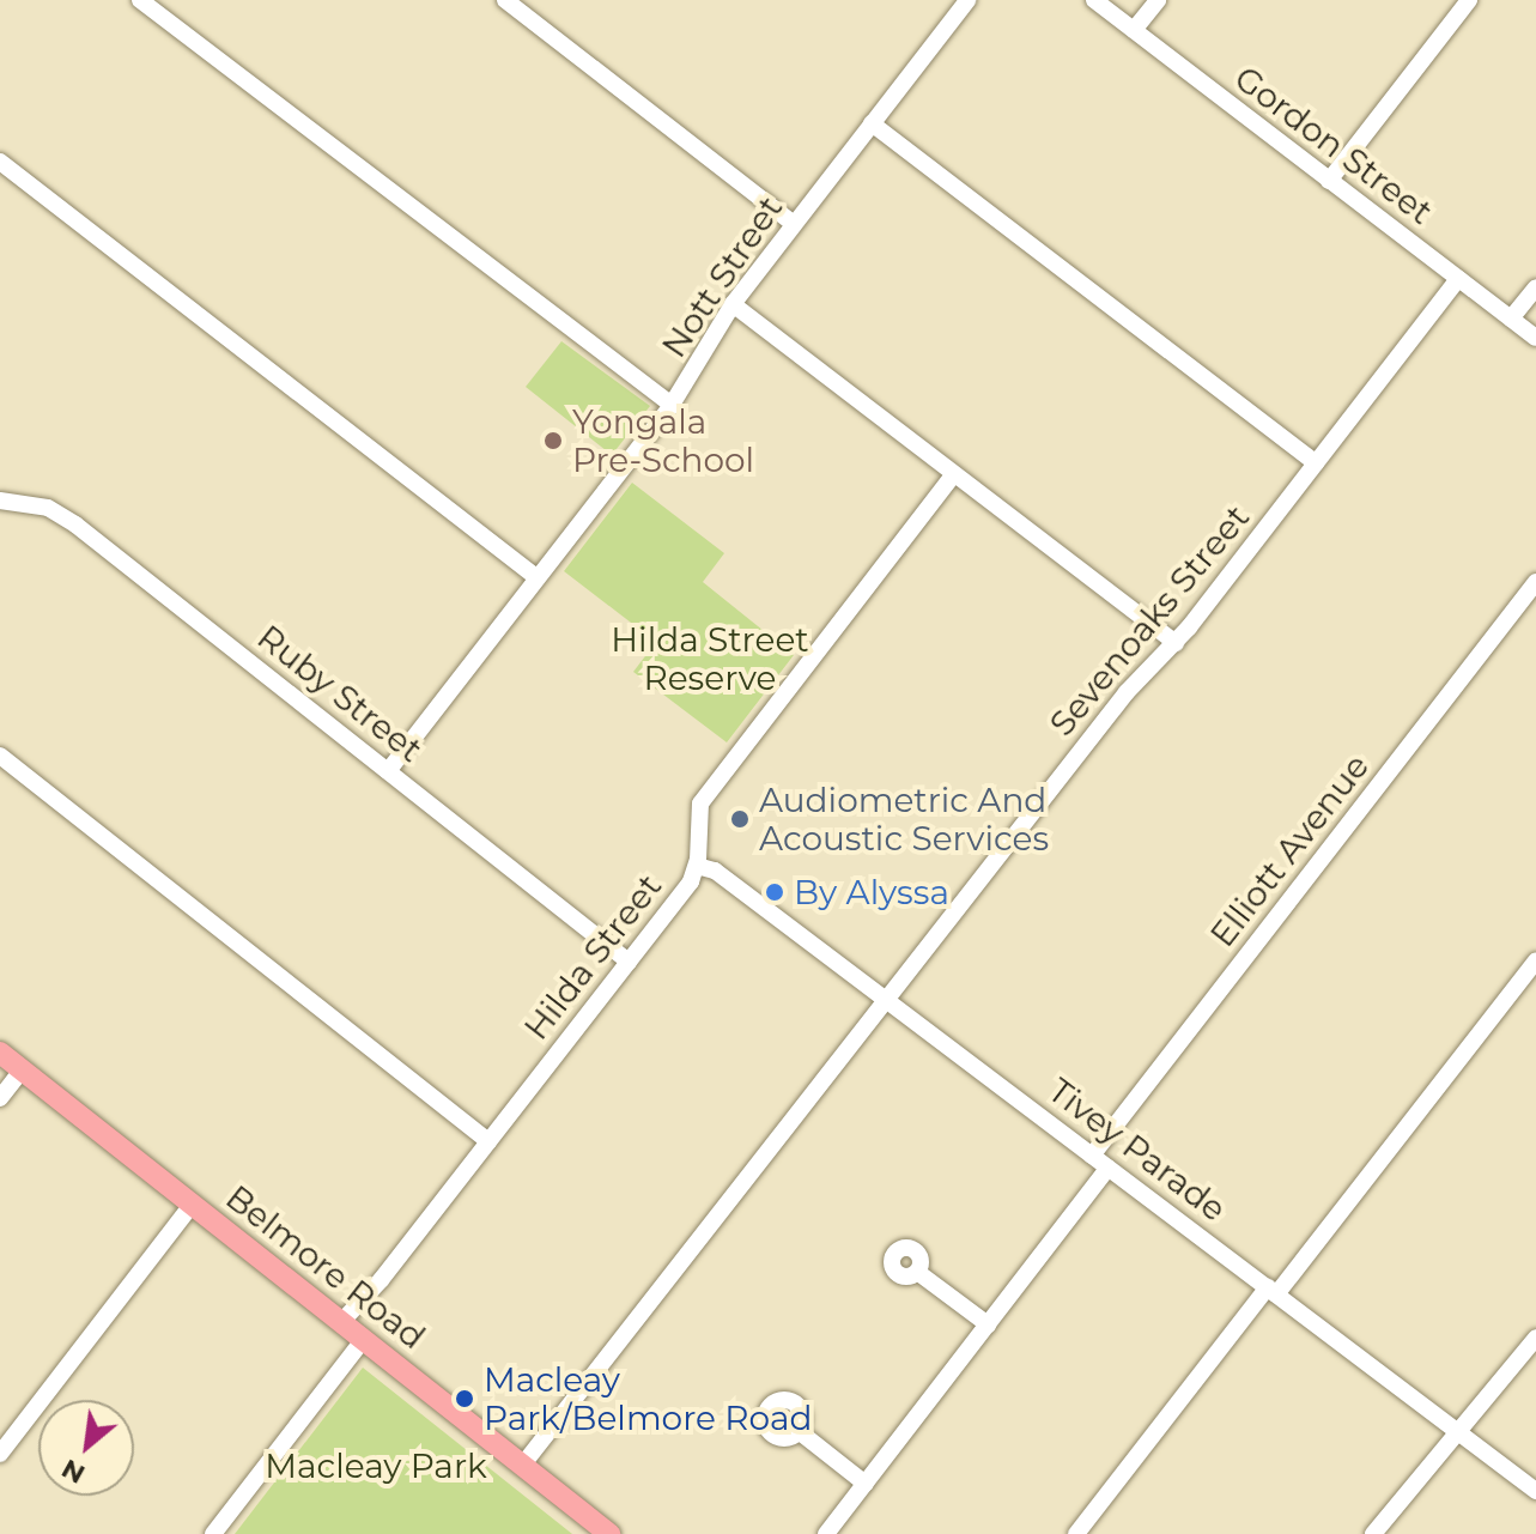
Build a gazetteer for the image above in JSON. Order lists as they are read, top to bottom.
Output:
{
  "streets": {
    "main road": ["Belmore Road"],
    "street": [
      "Gordon Street",
      "Nott Street",
      "Sevenoaks Street",
      "Ruby Street",
      "Elliott Avenue",
      "Hilda Street",
      "Tivey Parade"
    ]
  },
  "crossings": [
    ["Gordon Street", "Sevenoaks Street"],
    ["Nott Street", "Ruby Street"],
    ["Sevenoaks Street", "Tivey Parade"],
    ["Sevenoaks Street", "Belmore Road"],
    ["Ruby Street", "Hilda Street"],
    ["Elliott Avenue", "Tivey Parade"],
    ["Hilda Street", "Tivey Parade"],
    ["Hilda Street", "Belmore Road"]
  ],
  "parks": ["Hilda Street Reserve", "Macleay Park"],
  "places": [
    "Yongala Pre-School",
    "Audiometric And Acoustic Services",
    "By Alyssa",
    "Macleay Park/Belmore Road"
  ],
  "north": "bottom left"
}
